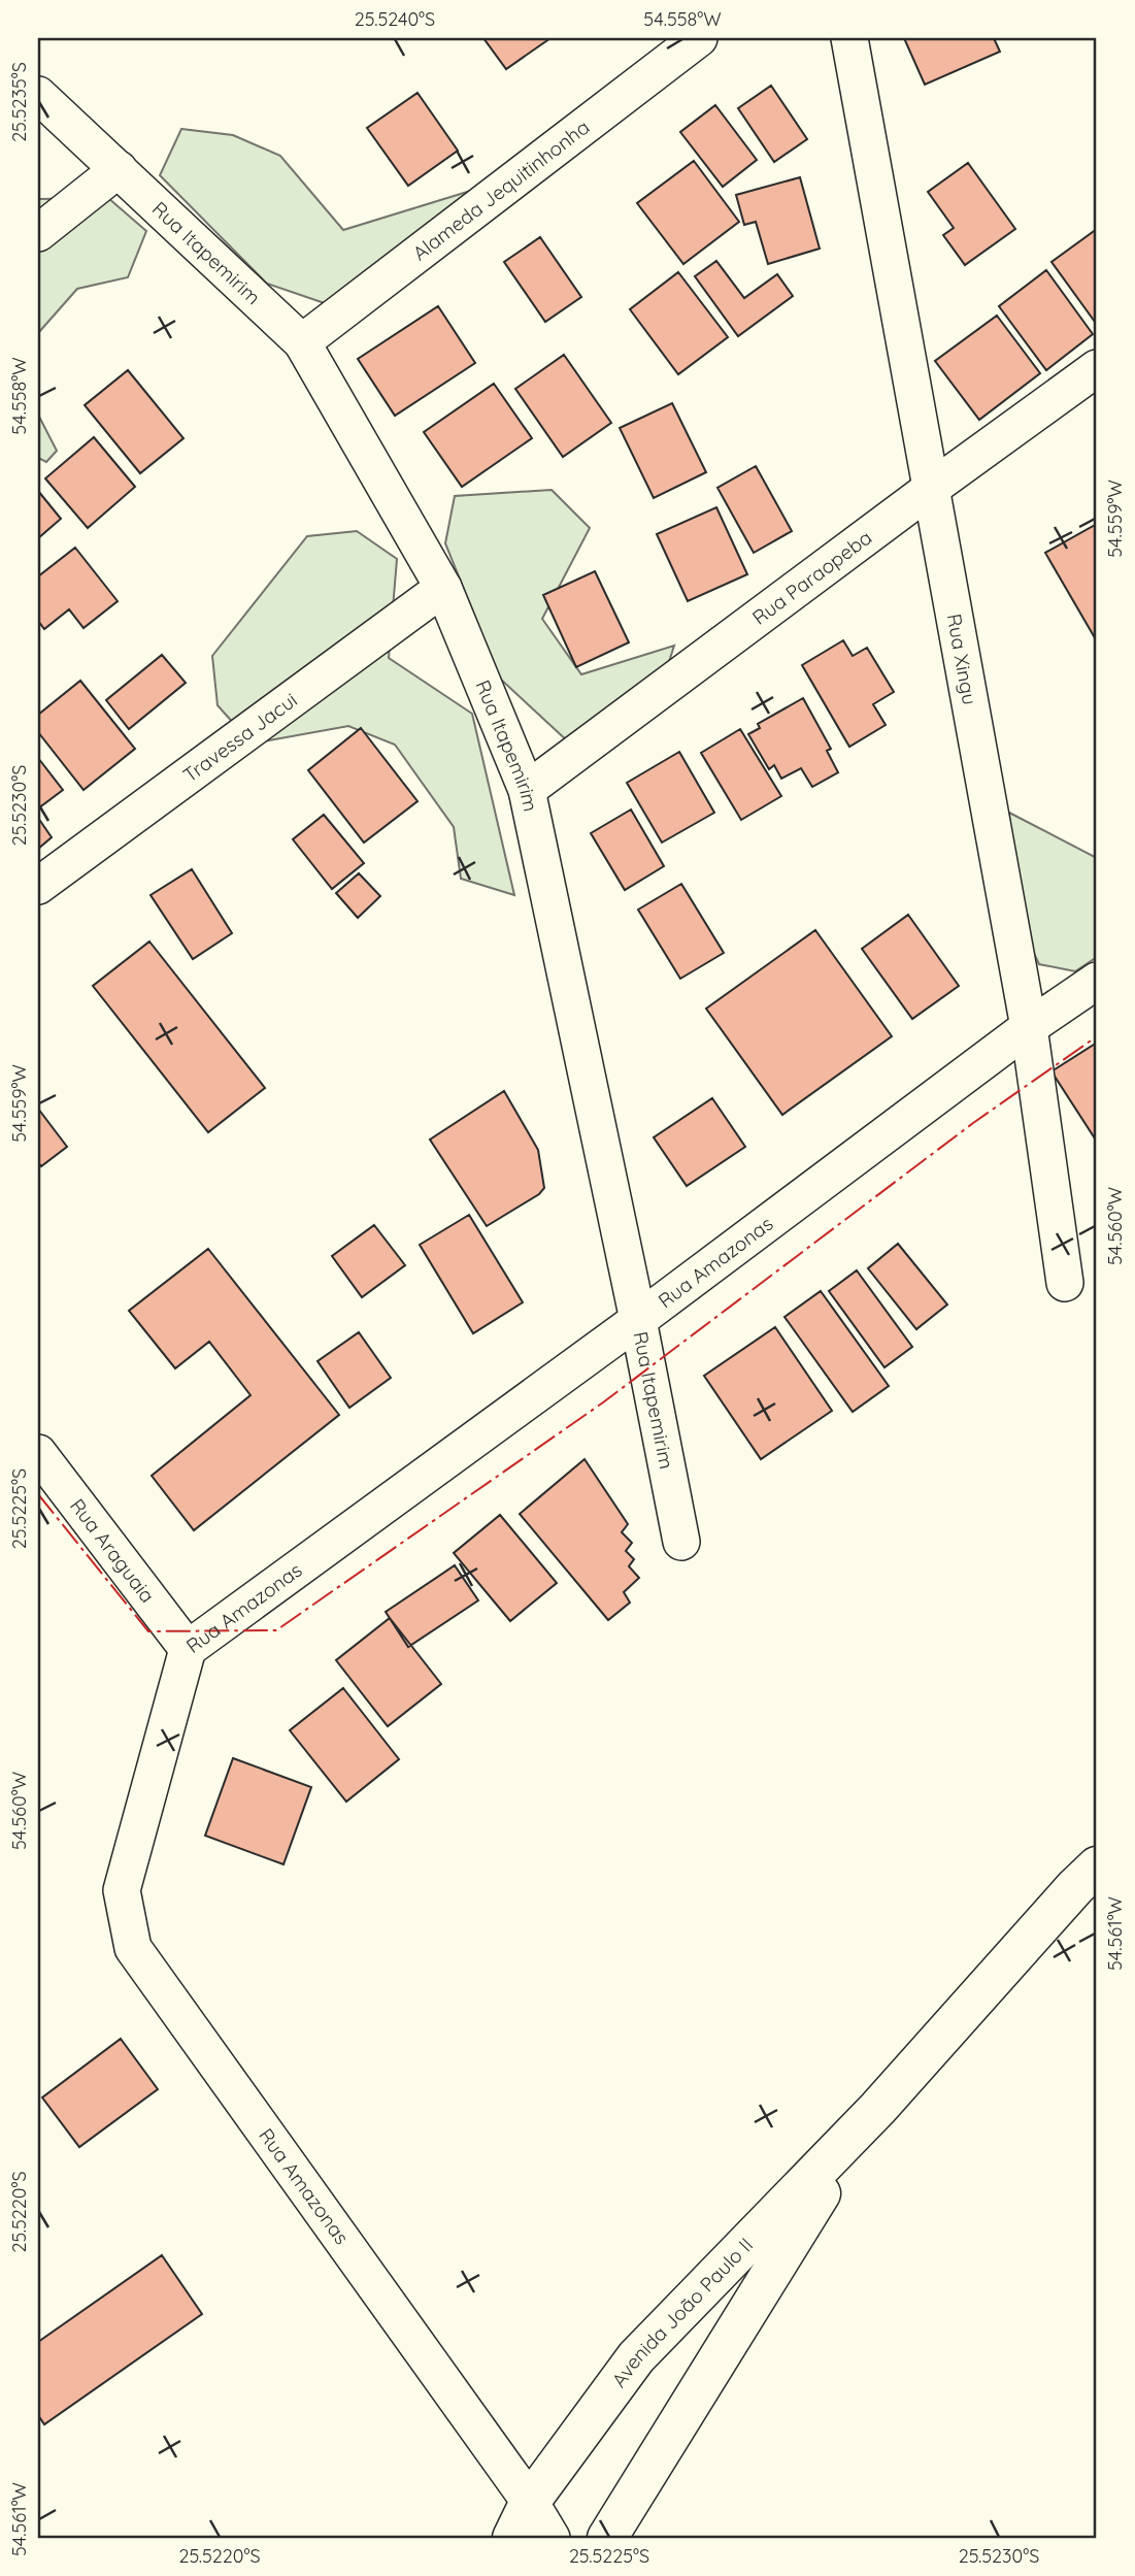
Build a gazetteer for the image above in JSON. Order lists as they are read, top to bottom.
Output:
{
  "streets": {
    "main road": ["Avenida João Paulo II"],
    "street": [
      "Alameda Jequitinhonha",
      "Rua Itapemirim",
      "Rua Paraopeba",
      "Rua Xingu",
      "Travessa Jacui",
      "Rua Amazonas",
      "Rua Araguaia"
    ]
  },
  "crossings": [
    ["Alameda Jequitinhonha", "Rua Itapemirim"],
    ["Rua Itapemirim", "Rua Paraopeba"],
    ["Rua Itapemirim", "Travessa Jacui"],
    ["Rua Itapemirim", "Rua Amazonas"],
    ["Rua Paraopeba", "Rua Xingu"],
    ["Rua Xingu", "Rua Amazonas"],
    ["Rua Amazonas", "Rua Araguaia"],
    ["Rua Amazonas", "Avenida João Paulo II"]
  ],
  "coordinates": [
    "25.5240°S",
    "54.558°W",
    "25.5235°S",
    "54.559°W",
    "25.5230°S",
    "54.560°W",
    "25.5225°S",
    "54.561°W",
    "25.5220°S"
  ]
}
